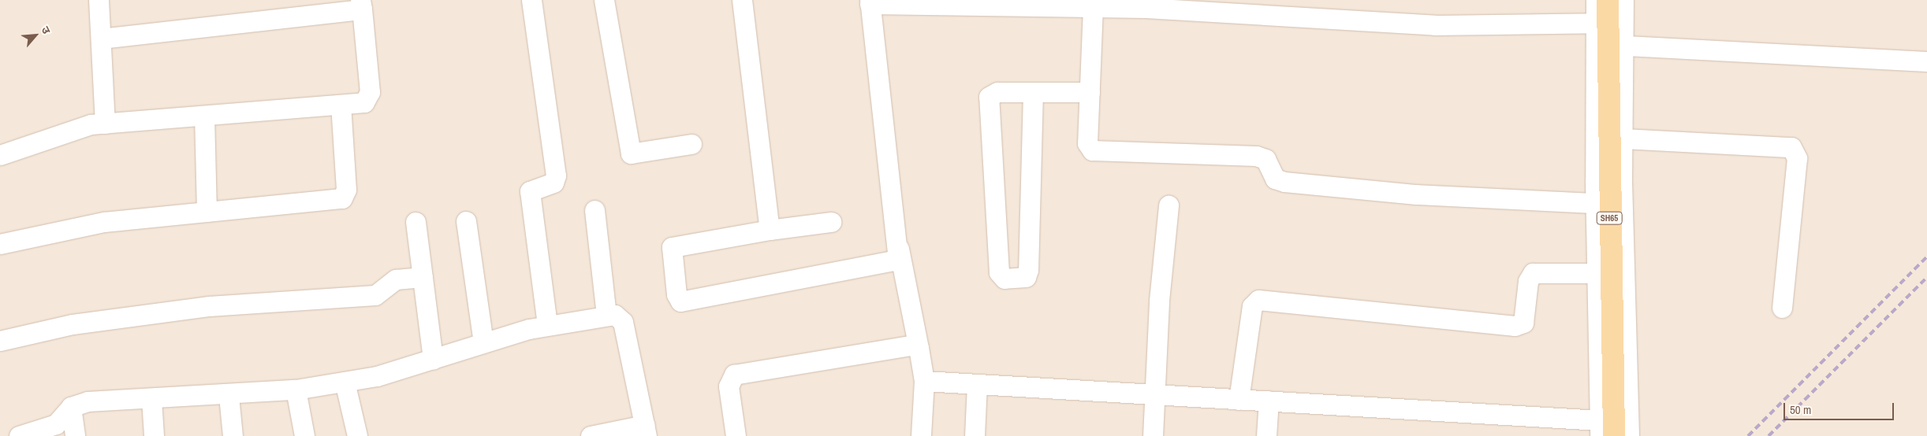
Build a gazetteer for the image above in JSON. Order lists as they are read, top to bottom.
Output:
{
  "streets": {
    "main road": ["SH65"]
  },
  "scale_bar": "50 m",
  "north": "top right"
}
